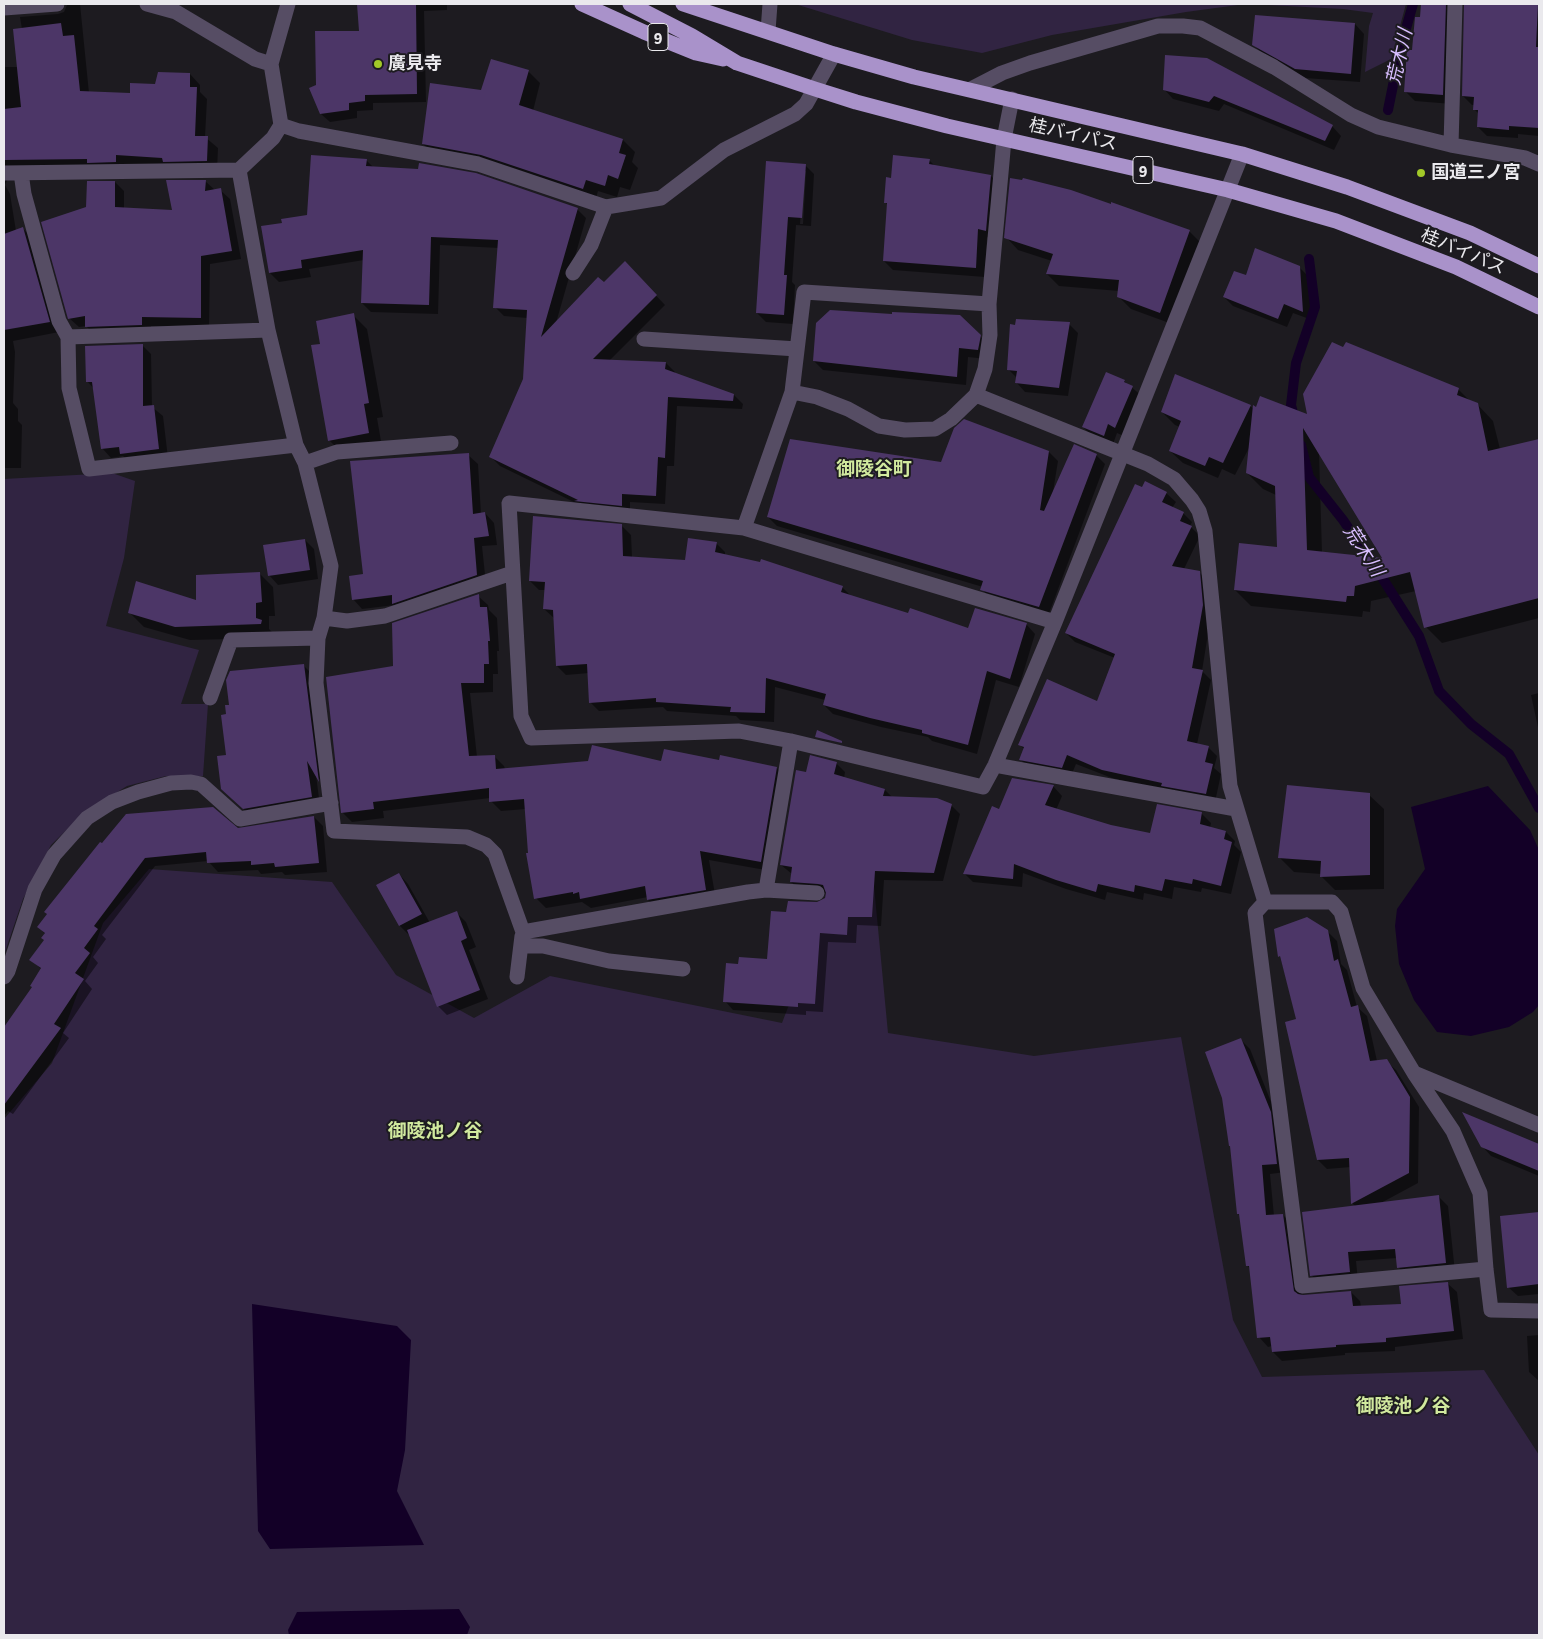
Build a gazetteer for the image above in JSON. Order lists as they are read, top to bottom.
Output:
{
  "streets": {
    "highway": ["9", "桂バイパス"]
  },
  "crossings": [
    ["9", "桂バイパス"]
  ],
  "districts": ["御陵谷町", "御陵池ノ谷", "御陵池ノ谷"],
  "water": ["荒木川"],
  "places": ["廣見寺", "国道三ノ宮"]
}
